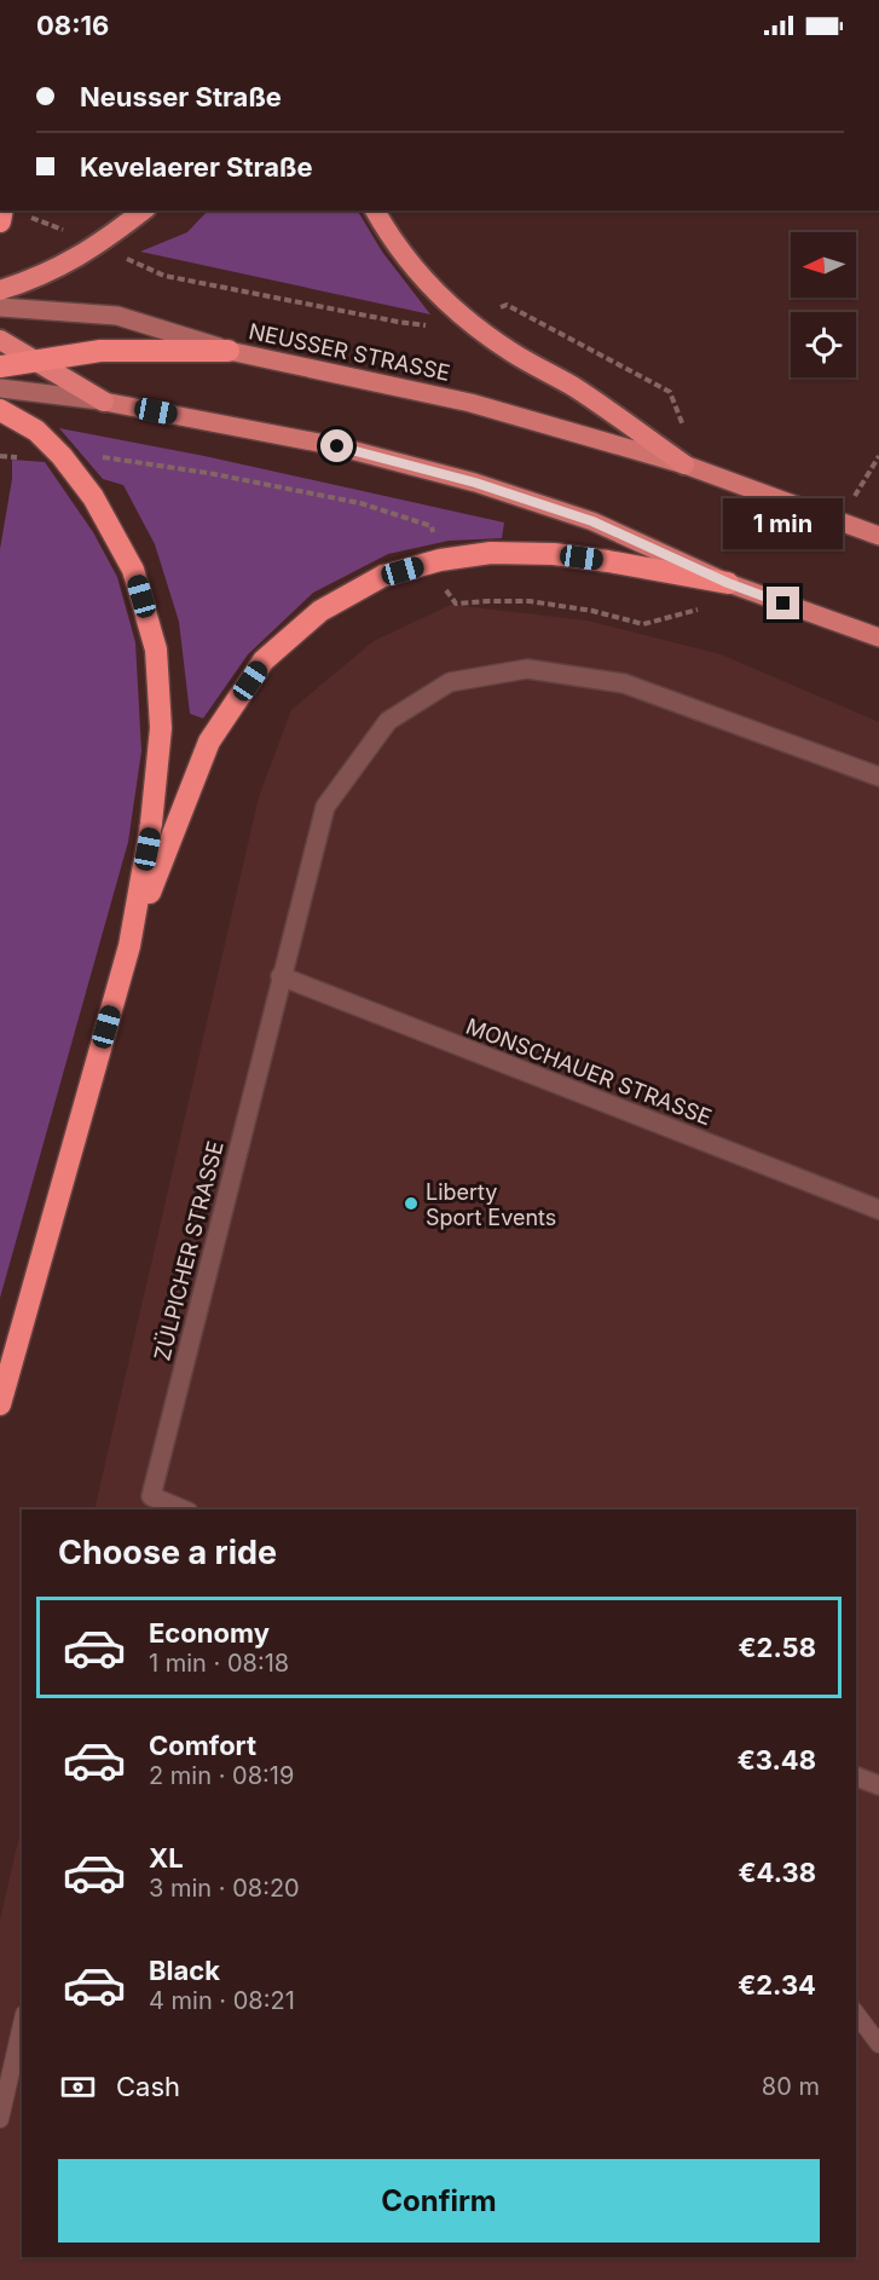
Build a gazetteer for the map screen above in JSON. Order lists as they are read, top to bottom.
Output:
{
  "streets": {
    "main road": ["NEUSSER STRASSE"],
    "street": ["MONSCHAUER STRASSE", "ZÜLPICHER STRASSE"]
  },
  "crossings": [
    ["MONSCHAUER STRASSE", "ZÜLPICHER STRASSE"]
  ],
  "places": ["Liberty Sport Events"],
  "north": "left",
  "page": {
    "status": "08:16",
    "banner": ["Neusser Straße", "Kevelaerer Straße"],
    "bubble": "1 min",
    "heading": "Choose a ride",
    "list": [
      {
        "name": "Economy",
        "note": "1 min · 08:18",
        "value": "€2.58"
      },
      {
        "name": "Comfort",
        "note": "2 min · 08:19",
        "value": "€3.48"
      },
      {
        "name": "XL",
        "note": "3 min · 08:20",
        "value": "€4.38"
      },
      {
        "name": "Black",
        "note": "4 min · 08:21",
        "value": "€2.34"
      }
    ],
    "pay": ["Cash", "80 m"],
    "buttons": "Confirm"
  }
}
